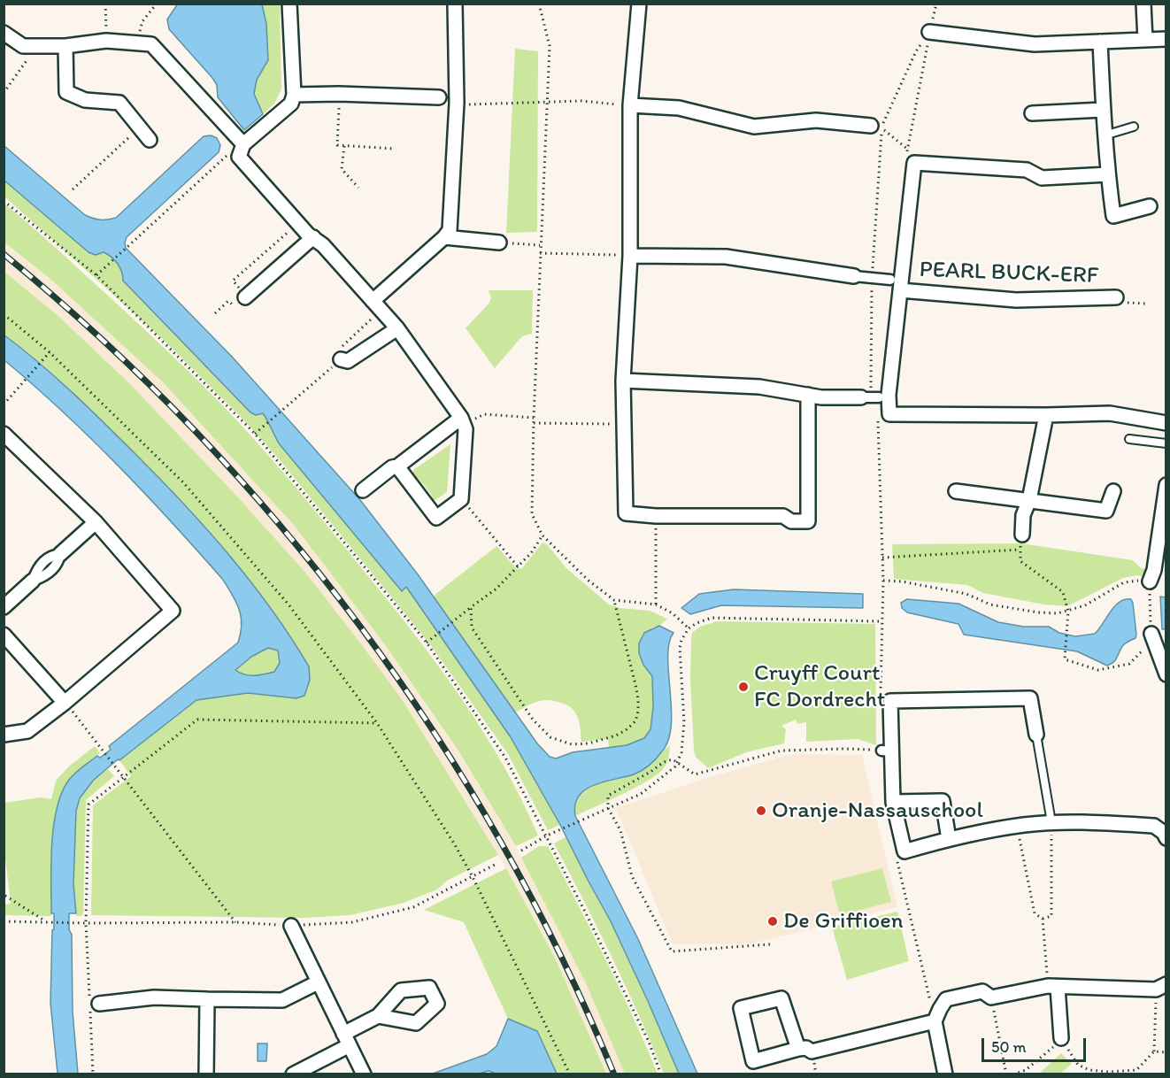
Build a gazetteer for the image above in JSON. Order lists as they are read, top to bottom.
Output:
{
  "streets": {
    "street": ["PEARL BUCK-ERF"]
  },
  "places": ["Cruyff Court FC Dordrecht", "Oranje-Nassauschool", "De Griffioen"],
  "scale_bar": "50 m"
}
